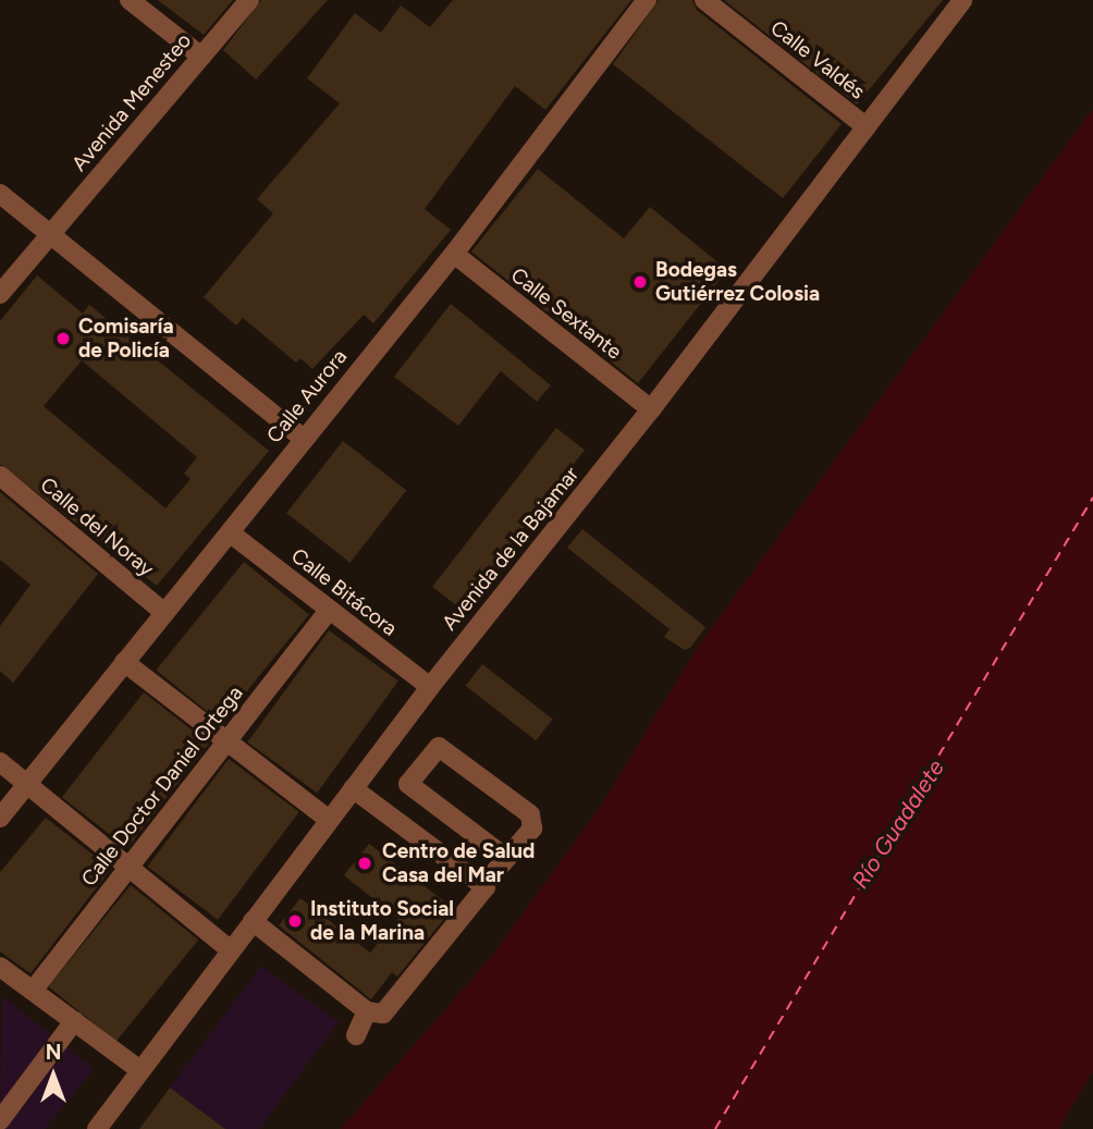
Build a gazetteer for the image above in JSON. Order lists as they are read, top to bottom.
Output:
{
  "streets": {
    "street": [
      "Calle Valdés",
      "Avenida Menesteo",
      "Calle Sextante",
      "Calle Aurora",
      "Calle del Noray",
      "Avenida de la Bajamar",
      "Calle Bitácora",
      "Calle Doctor Daniel Ortega"
    ]
  },
  "crossings": [
    ["Calle Valdés", "Avenida de la Bajamar"],
    ["Calle Sextante", "Calle Aurora"],
    ["Calle Sextante", "Avenida de la Bajamar"],
    ["Calle Aurora", "Calle del Noray"],
    ["Calle Aurora", "Calle Bitácora"],
    ["Avenida de la Bajamar", "Calle Bitácora"],
    ["Calle Bitácora", "Calle Doctor Daniel Ortega"]
  ],
  "water": ["Río Guadalete"],
  "places": [
    "Bodegas Gutiérrez Colosia",
    "Comisaría de Policía",
    "Centro de Salud Casa del Mar",
    "Instituto Social de la Marina"
  ],
  "north": "top"
}
